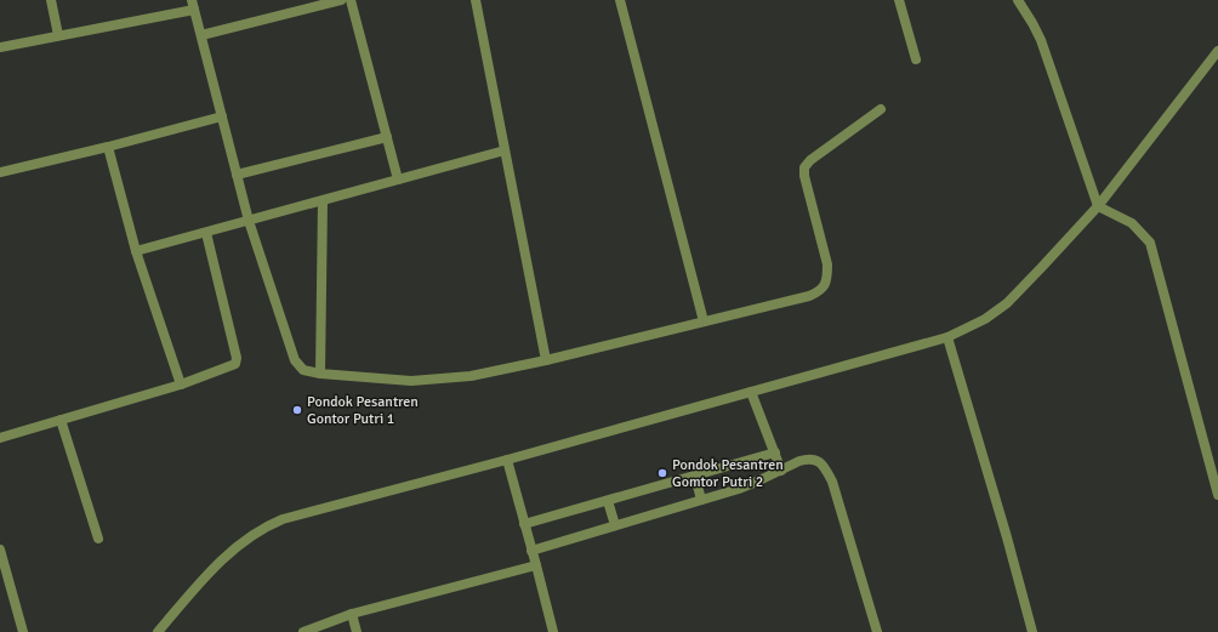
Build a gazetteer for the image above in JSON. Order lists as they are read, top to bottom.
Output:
{
  "places": ["Pondok Pesantren Gontor Putri 1", "Pondok Pesantren Gomtor Putri 2"]
}
